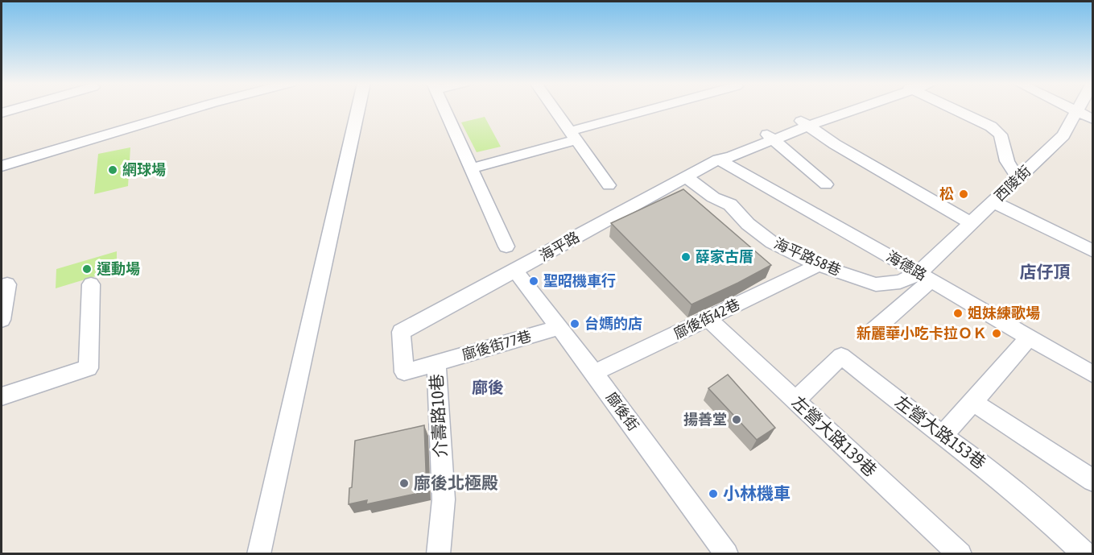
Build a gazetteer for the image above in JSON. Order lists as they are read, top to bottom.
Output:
{
  "streets": {
    "street": [
      "西陵街",
      "海平路",
      "海平路58巷",
      "海德路",
      "廍後街42巷",
      "廍後街77巷",
      "廍後街",
      "介壽路10巷",
      "左營大路153巷",
      "左營大路139巷"
    ]
  },
  "crossings": [
    ["西陵街", "海平路58巷"],
    ["西陵街", "海德路"],
    ["海平路", "海平路58巷"],
    ["海平路", "海德路"],
    ["海平路", "廍後街77巷"],
    ["海平路", "廍後街"],
    ["海平路58巷", "海德路"],
    ["海平路58巷", "廍後街42巷"],
    ["廍後街42巷", "廍後街"],
    ["廍後街42巷", "左營大路139巷"],
    ["廍後街77巷", "廍後街"],
    ["廍後街77巷", "介壽路10巷"],
    ["左營大路153巷", "左營大路139巷"]
  ],
  "districts": ["店仔頂", "廍後"],
  "places": [
    "網球場",
    "松",
    "薛家古厝",
    "運動場",
    "聖昭機車行",
    "姐妹練歌場",
    "台媽的店",
    "新麗華小吃卡拉ＯＫ",
    "揚善堂",
    "廍後北極殿",
    "小林機車"
  ]
}
